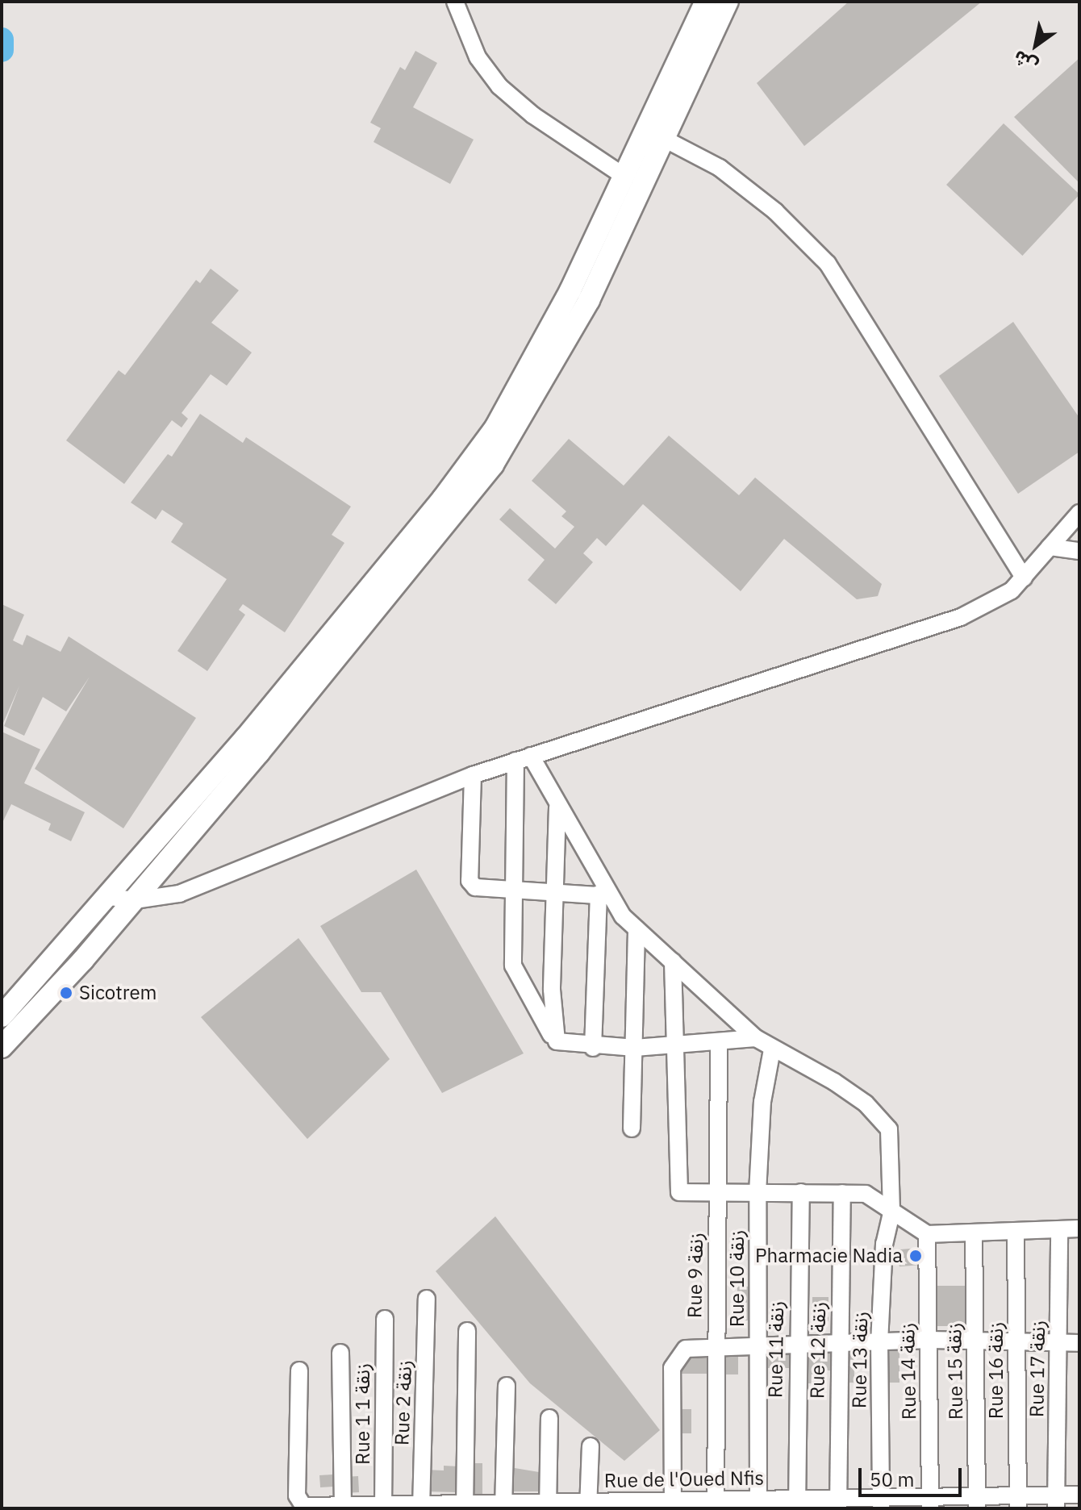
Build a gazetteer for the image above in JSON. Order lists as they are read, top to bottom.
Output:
{
  "streets": {
    "street": [
      "Rue 9 زنقة",
      "Rue 10 زنقة",
      "Rue 11 زنقة",
      "Rue 12 زنقة",
      "Rue 13 زنقة",
      "Rue 17 زنقة",
      "Rue 16 زنقة",
      "Rue 14 زنقة",
      "Rue 15 زنقة",
      "Rue 2 زنقة",
      "Rue 1 زنقة 1",
      "Rue de l'Oued Nfis"
    ]
  },
  "crossings": [
    ["Rue 9 زنقة", "Rue de l'Oued Nfis"],
    ["Rue 10 زنقة", "Rue 13 زنقة"],
    ["Rue 10 زنقة", "Rue de l'Oued Nfis"],
    ["Rue 11 زنقة", "Rue de l'Oued Nfis"],
    ["Rue 12 زنقة", "Rue de l'Oued Nfis"],
    ["Rue 13 زنقة", "Rue de l'Oued Nfis"],
    ["Rue 17 زنقة", "Rue de l'Oued Nfis"],
    ["Rue 16 زنقة", "Rue de l'Oued Nfis"],
    ["Rue 14 زنقة", "Rue de l'Oued Nfis"],
    ["Rue 15 زنقة", "Rue de l'Oued Nfis"],
    ["Rue 2 زنقة", "Rue de l'Oued Nfis"],
    ["Rue 1 زنقة 1", "Rue de l'Oued Nfis"]
  ],
  "places": ["Sicotrem", "Pharmacie Nadia"],
  "scale_bar": "50 m",
  "north": "bottom left"
}
